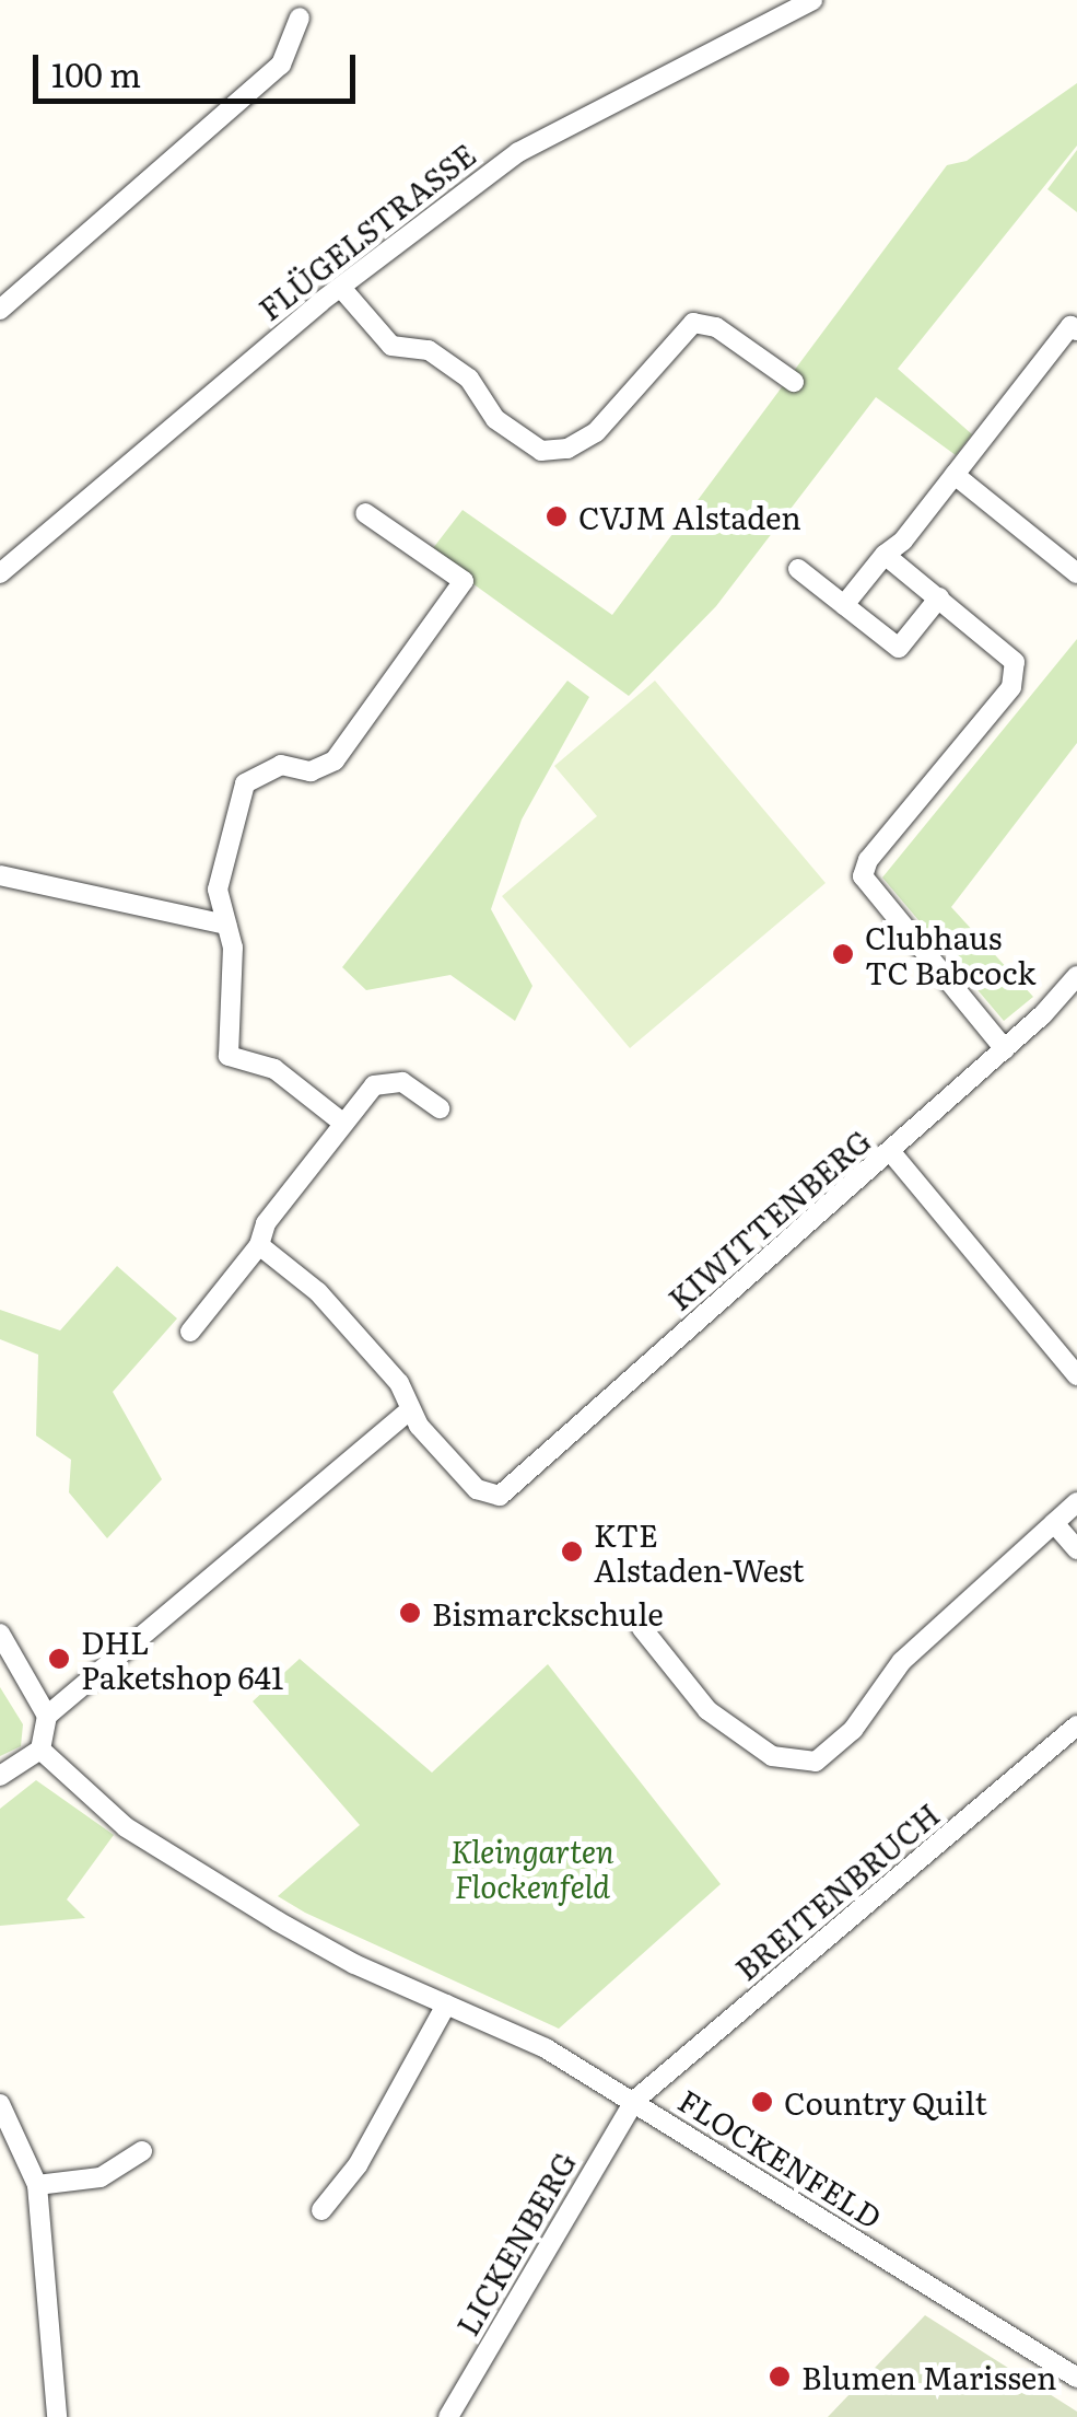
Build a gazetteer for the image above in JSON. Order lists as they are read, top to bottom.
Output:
{
  "streets": {
    "street": [
      "FLÜGELSTRASSE",
      "KIWITTENBERG",
      "BREITENBRUCH",
      "FLOCKENFELD",
      "LICKENBERG"
    ]
  },
  "crossings": [
    ["BREITENBRUCH", "FLOCKENFELD"],
    ["BREITENBRUCH", "LICKENBERG"],
    ["FLOCKENFELD", "LICKENBERG"]
  ],
  "parks": ["Kleingarten Flockenfeld"],
  "places": [
    "CVJM Alstaden",
    "Clubhaus TC Babcock",
    "KTE Alstaden-West",
    "Bismarckschule",
    "DHL Paketshop 641",
    "Country Quilt",
    "Blumen Marissen"
  ],
  "scale_bar": "100 m"
}
